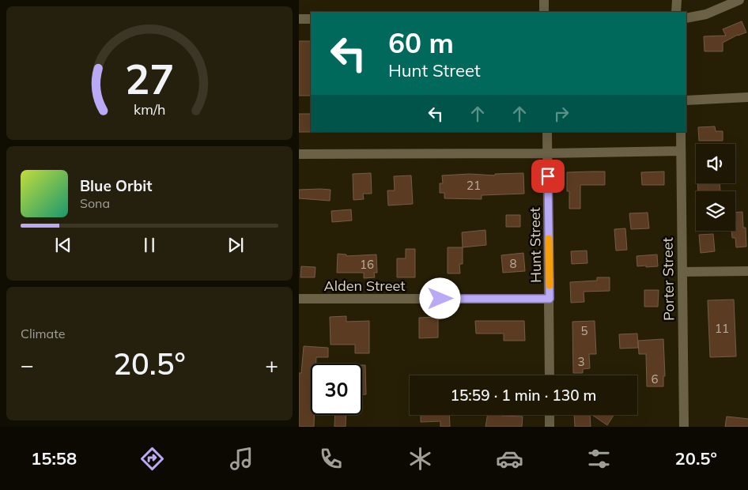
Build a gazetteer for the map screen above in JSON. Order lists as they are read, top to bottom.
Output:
{
  "streets": {
    "street": ["Hunt Street", "Porter Street", "Alden Street"]
  },
  "crossings": [
    ["Hunt Street", "Alden Street"]
  ],
  "house_numbers": [
    "21",
    "8",
    "16",
    "11",
    "5",
    "3",
    "6"
  ],
  "page": {
    "turn": ["60 m", "Hunt Street"],
    "song": ["Blue Orbit", "Sona"],
    "tile": "Climate",
    "heat": ["−", "20.5°", "+"],
    "limit": "30",
    "trip": "15:59 · 1 min · 130 m",
    "tabs": ["15:58", "20.5°"],
    "gauge": ["27", "km/h"]
  }
}
